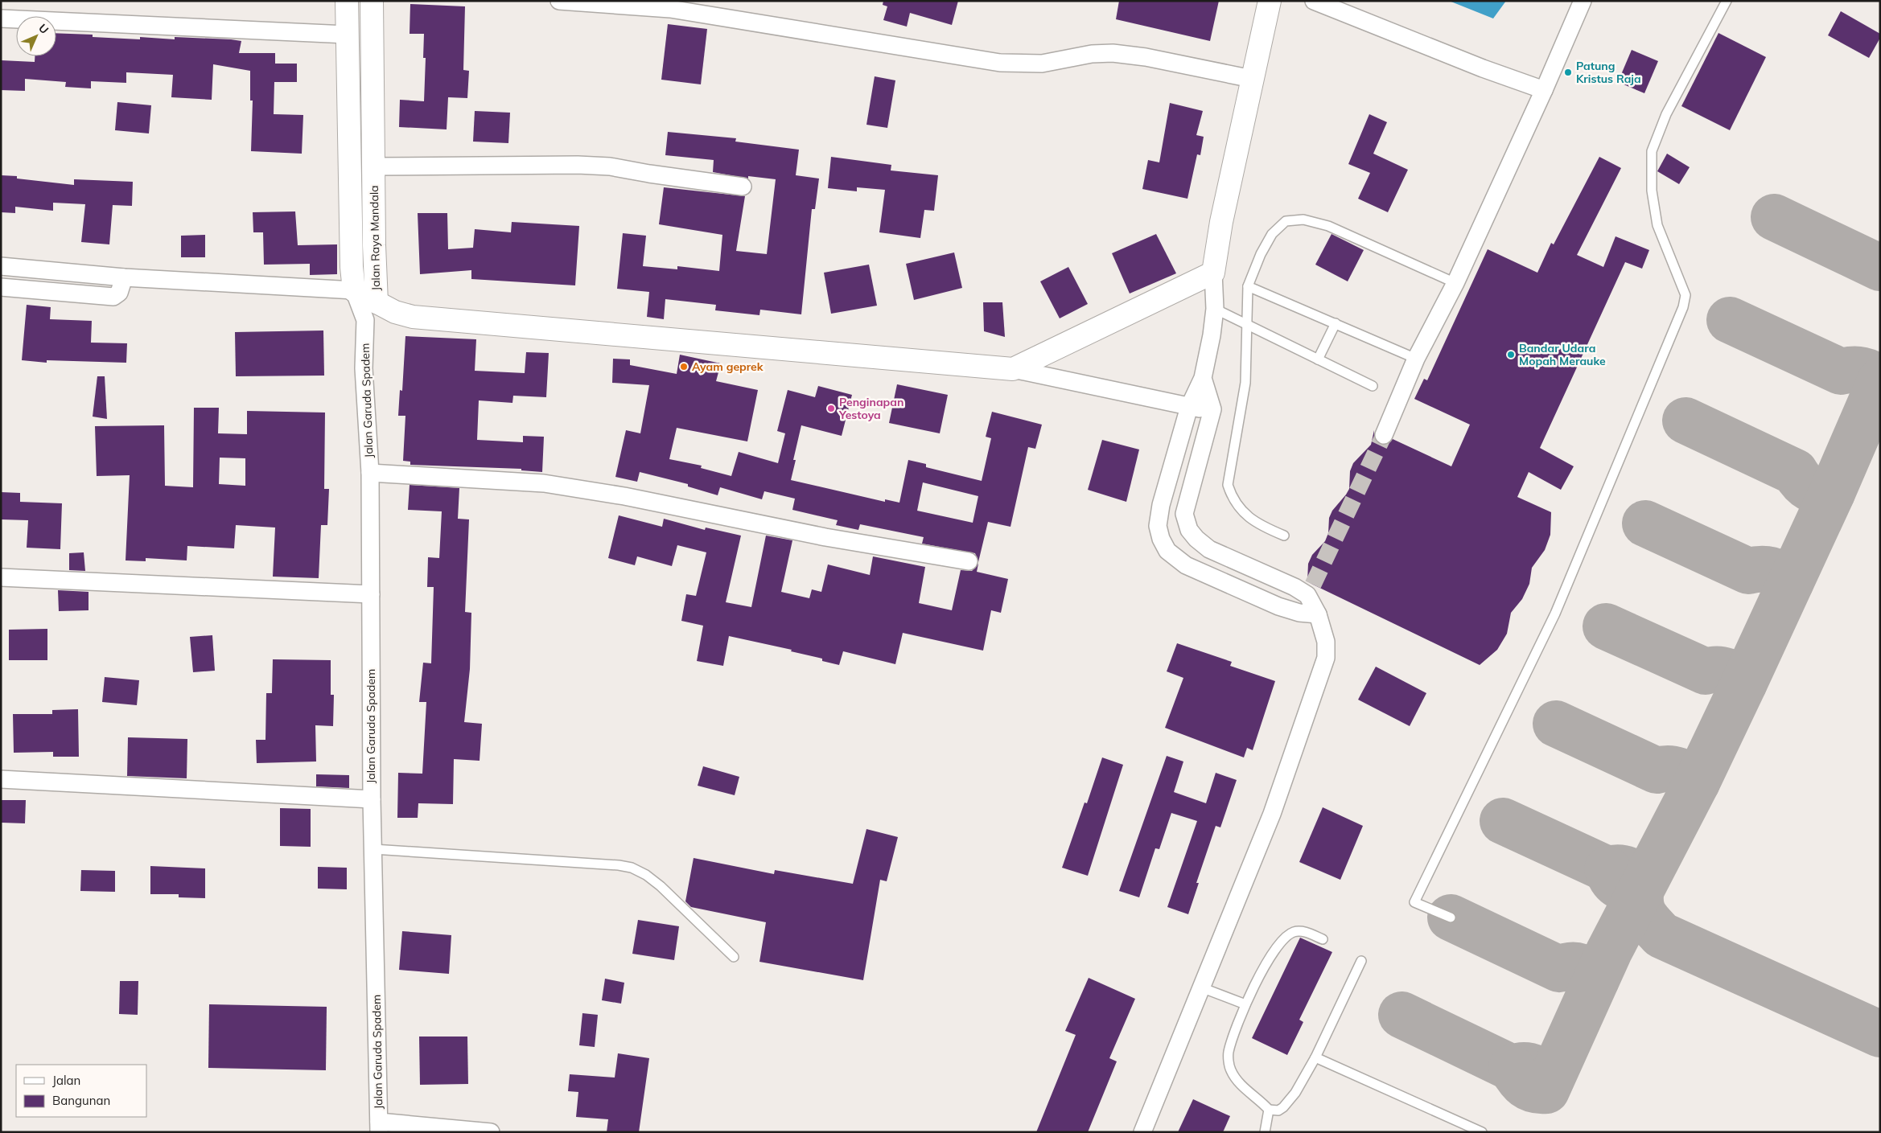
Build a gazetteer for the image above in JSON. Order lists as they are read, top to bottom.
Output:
{
  "streets": {
    "main road": ["Jalan Raya Mandala"],
    "street": ["Jalan Garuda Spadem"]
  },
  "crossings": [
    ["Jalan Raya Mandala", "Jalan Garuda Spadem"]
  ],
  "places": [
    "Patung Kristus Raja",
    "Bandar Udara Mopah Merauke",
    "Ayam geprek",
    "Penginapan Yestoya"
  ],
  "legend": ["Jalan", "Bangunan"],
  "north": "top right"
}
